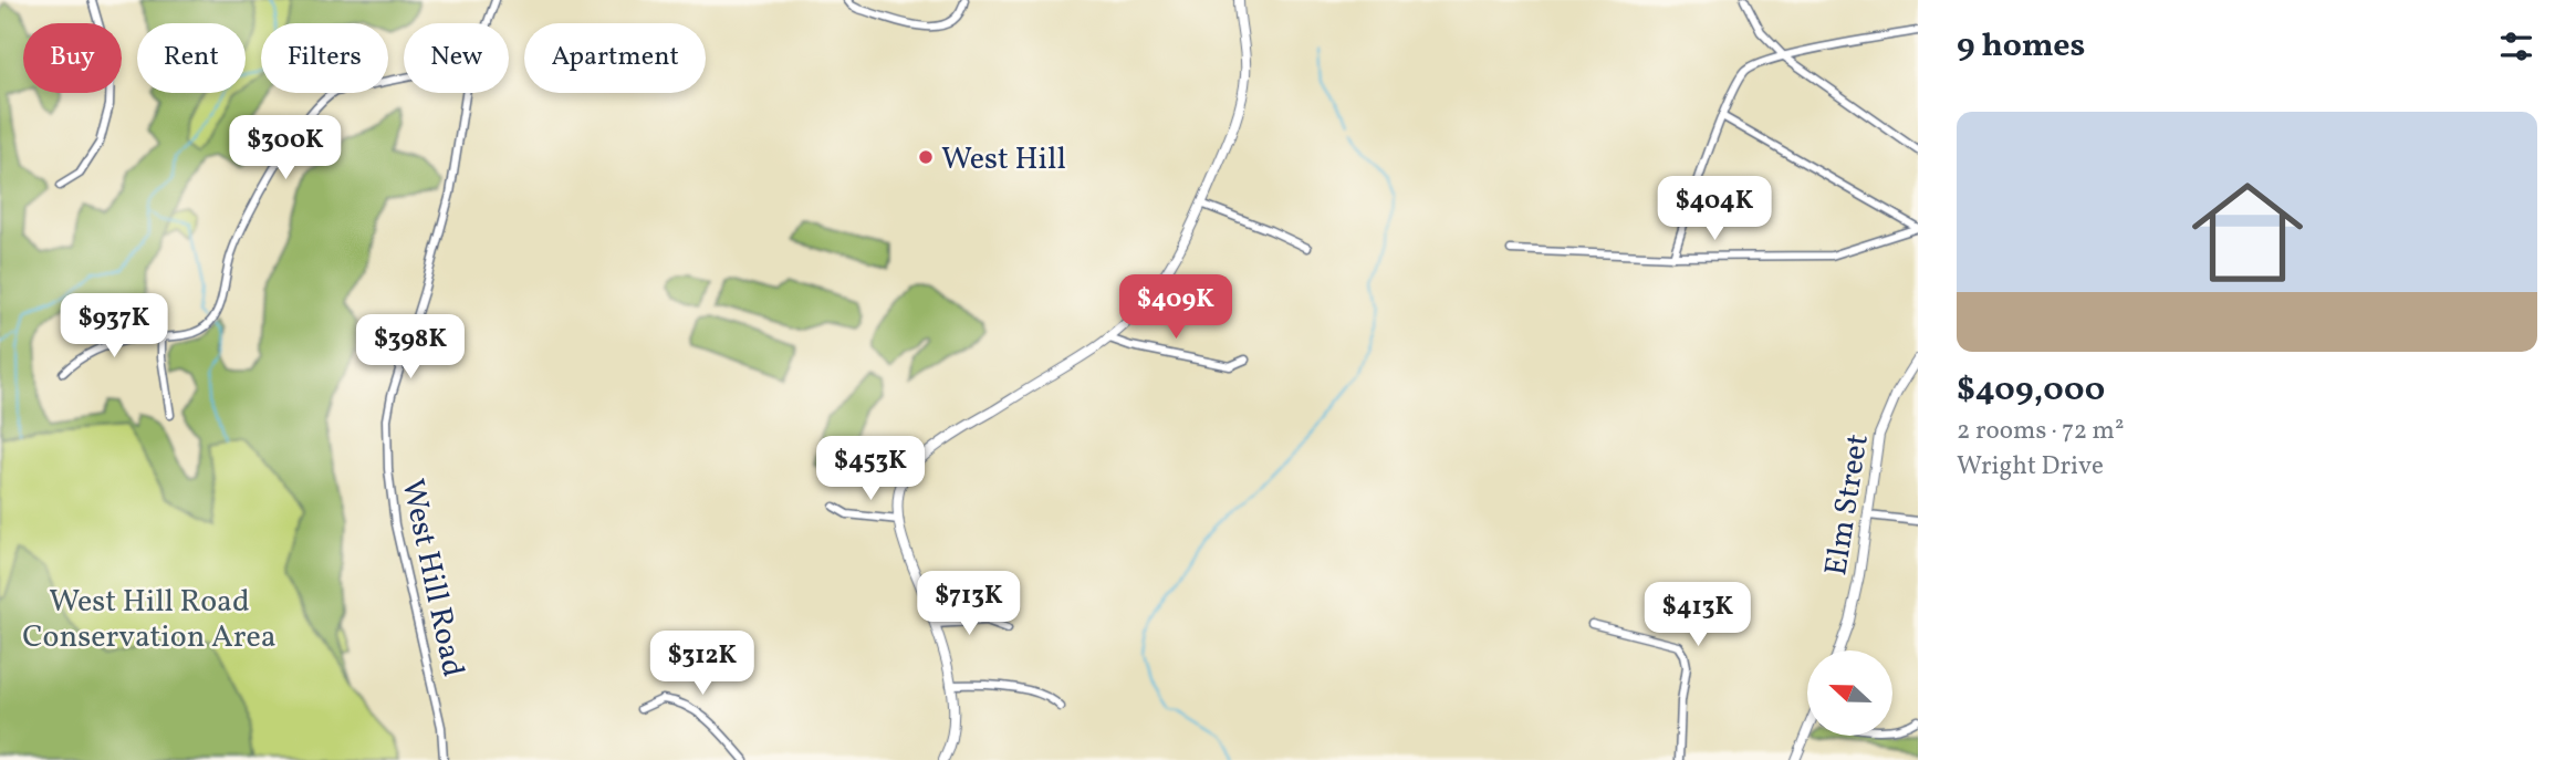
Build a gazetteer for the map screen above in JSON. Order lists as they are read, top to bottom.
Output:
{
  "streets": {
    "street": ["Elm Street", "West Hill Road"]
  },
  "parks": ["West Hill Road Conservation Area"],
  "places": ["West Hill"],
  "north": "left",
  "page": {
    "heading": "9 homes",
    "chip": [
      "Buy",
      "Rent",
      "Filters",
      "New",
      "Apartment"
    ],
    "list": [
      {
        "name": "$409,000",
        "note": "2 rooms · 72 m² · Wright Drive"
      }
    ],
    "price": [
      "$300K",
      "$404K",
      "$409K",
      "$937K",
      "$398K",
      "$453K",
      "$713K",
      "$413K",
      "$312K"
    ]
  }
}
